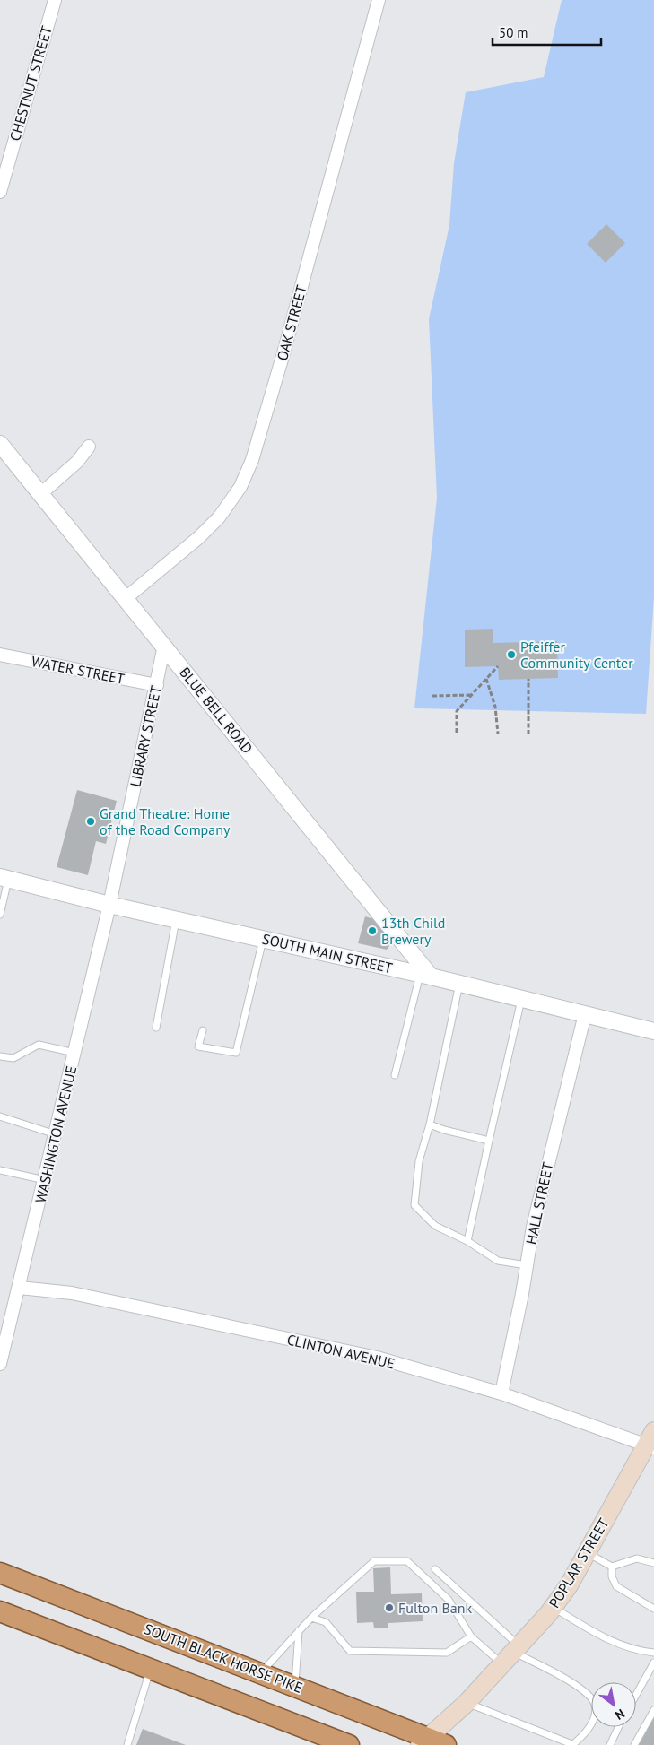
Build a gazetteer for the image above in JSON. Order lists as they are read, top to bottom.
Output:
{
  "streets": {
    "highway": ["SOUTH BLACK HORSE PIKE"],
    "main road": ["POPLAR STREET"],
    "street": [
      "CHESTNUT STREET",
      "OAK STREET",
      "WATER STREET",
      "BLUE BELL ROAD",
      "LIBRARY STREET",
      "SOUTH MAIN STREET",
      "WASHINGTON AVENUE",
      "HALL STREET",
      "CLINTON AVENUE"
    ]
  },
  "crossings": [
    ["OAK STREET", "BLUE BELL ROAD"],
    ["WATER STREET", "LIBRARY STREET"],
    ["BLUE BELL ROAD", "LIBRARY STREET"],
    ["BLUE BELL ROAD", "SOUTH MAIN STREET"],
    ["LIBRARY STREET", "SOUTH MAIN STREET"],
    ["LIBRARY STREET", "WASHINGTON AVENUE"],
    ["SOUTH MAIN STREET", "WASHINGTON AVENUE"],
    ["SOUTH MAIN STREET", "HALL STREET"],
    ["WASHINGTON AVENUE", "CLINTON AVENUE"],
    ["HALL STREET", "CLINTON AVENUE"],
    ["CLINTON AVENUE", "POPLAR STREET"],
    ["POPLAR STREET", "SOUTH BLACK HORSE PIKE"]
  ],
  "places": [
    "Pfeiffer Community Center",
    "Grand Theatre: Home of the Road Company",
    "13th Child Brewery",
    "Fulton Bank"
  ],
  "scale_bar": "50 m",
  "north": "bottom right"
}
